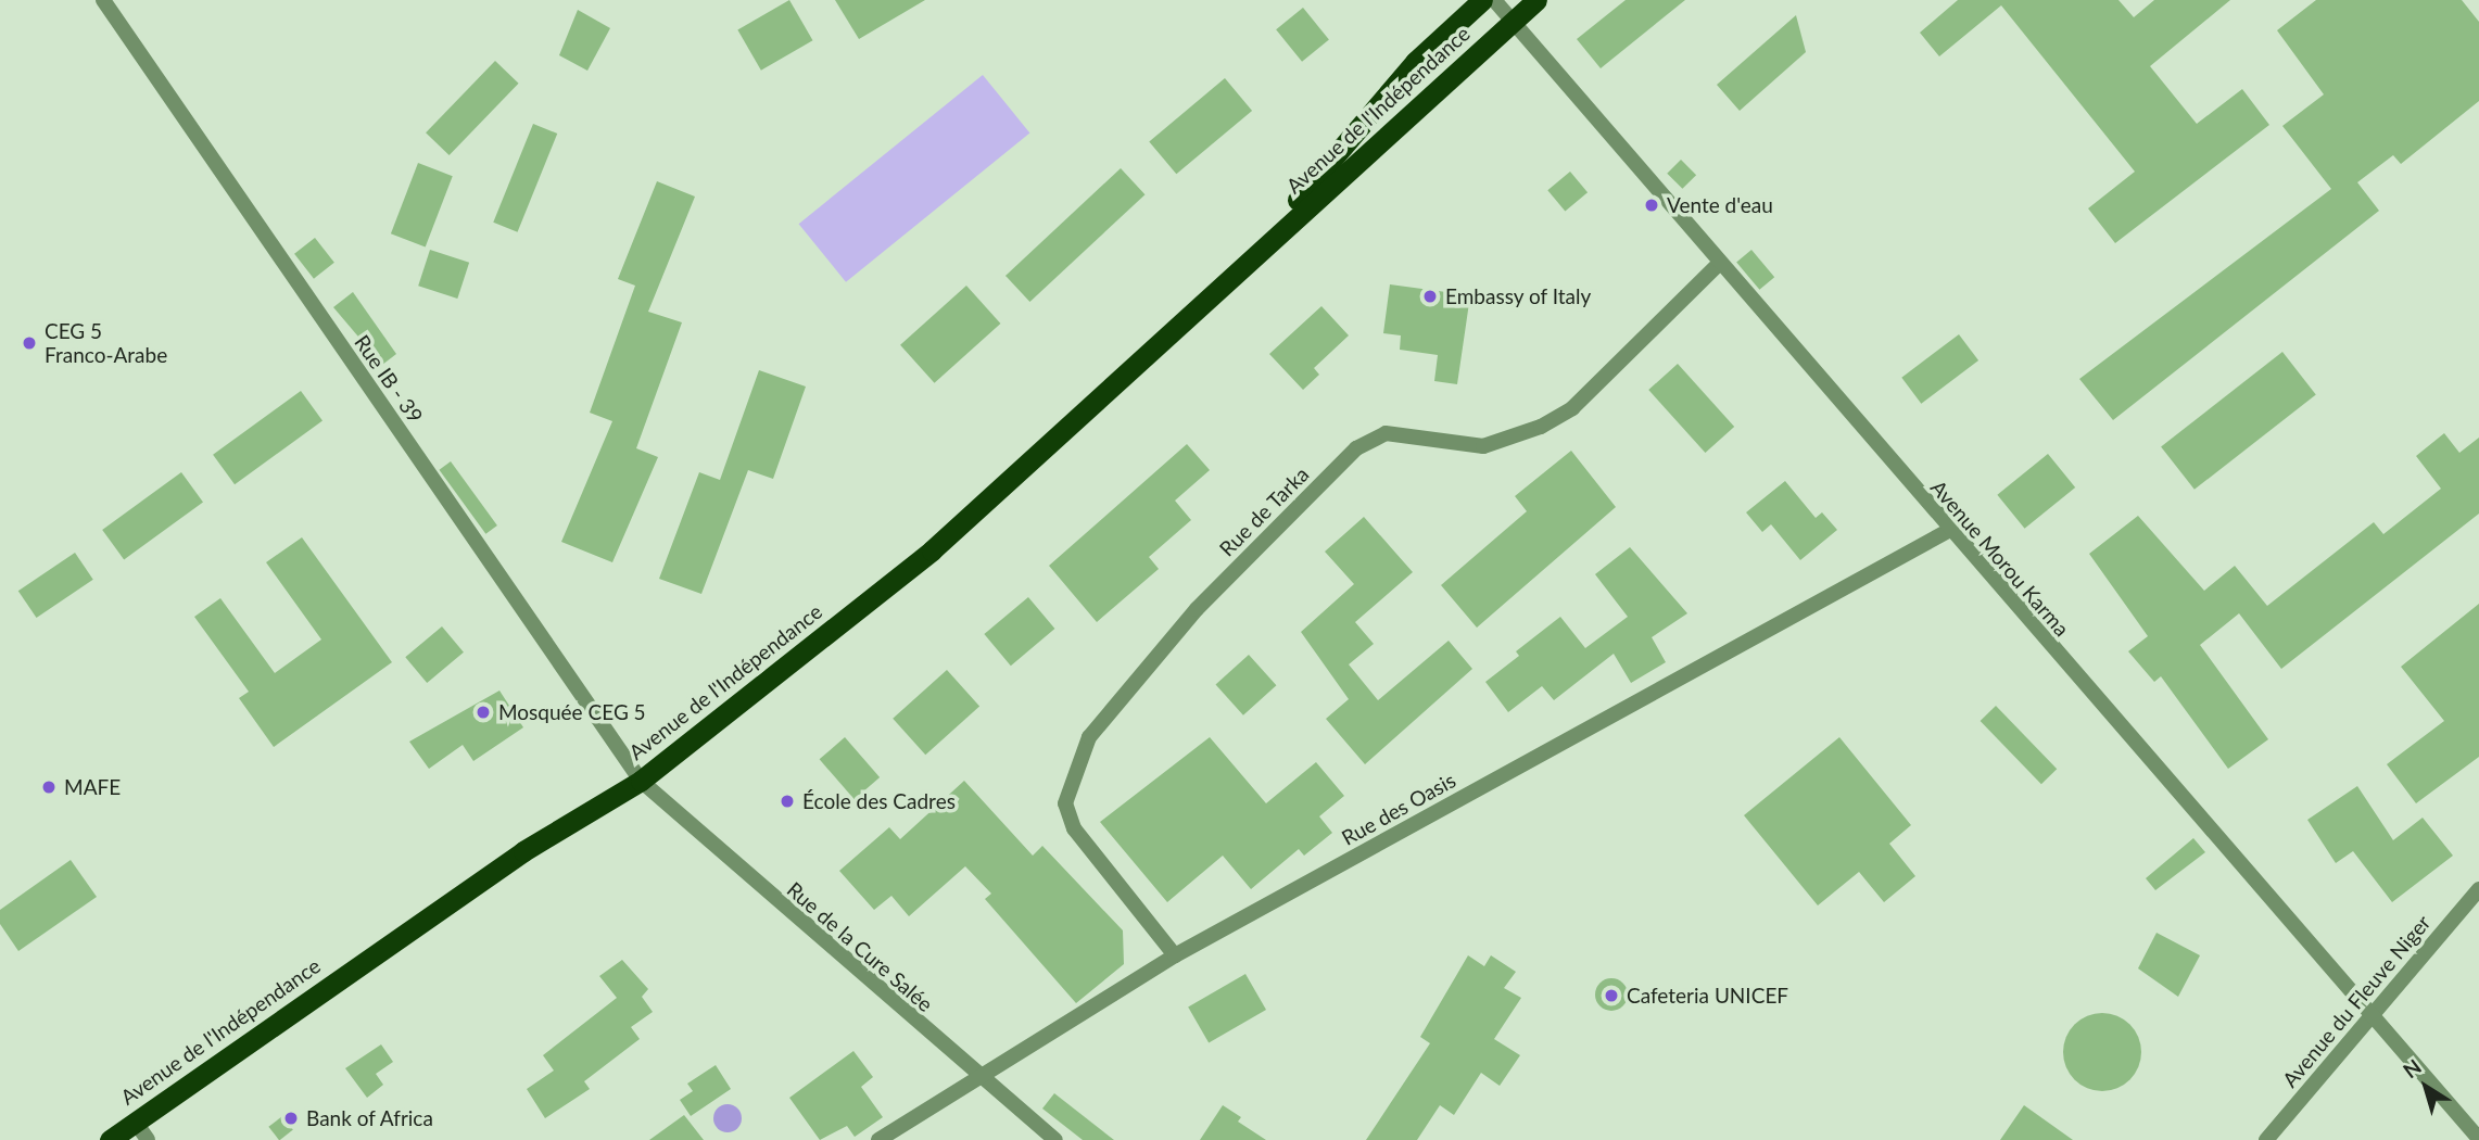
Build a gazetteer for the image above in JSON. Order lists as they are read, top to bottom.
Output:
{
  "streets": {
    "highway": ["Avenue de l'Indépendance"],
    "street": [
      "Rue IB - 39",
      "Rue de Tarka",
      "Avenue Morou Karma",
      "Rue des Oasis",
      "Rue de la Cure Salée",
      "Avenue du Fleuve Niger"
    ]
  },
  "crossings": [
    ["Avenue de l'Indépendance", "Rue IB - 39"],
    ["Avenue de l'Indépendance", "Avenue Morou Karma"],
    ["Avenue de l'Indépendance", "Rue de la Cure Salée"],
    ["Rue IB - 39", "Rue de la Cure Salée"],
    ["Rue de Tarka", "Avenue Morou Karma"],
    ["Rue de Tarka", "Rue des Oasis"],
    ["Avenue Morou Karma", "Rue des Oasis"],
    ["Avenue Morou Karma", "Avenue du Fleuve Niger"],
    ["Rue des Oasis", "Rue de la Cure Salée"]
  ],
  "places": [
    "Vente d'eau",
    "Embassy of Italy",
    "CEG 5 Franco-Arabe",
    "Mosquée CEG 5",
    "MAFE",
    "École des Cadres",
    "Cafeteria UNICEF",
    "Bank of Africa"
  ],
  "north": "top left"
}
